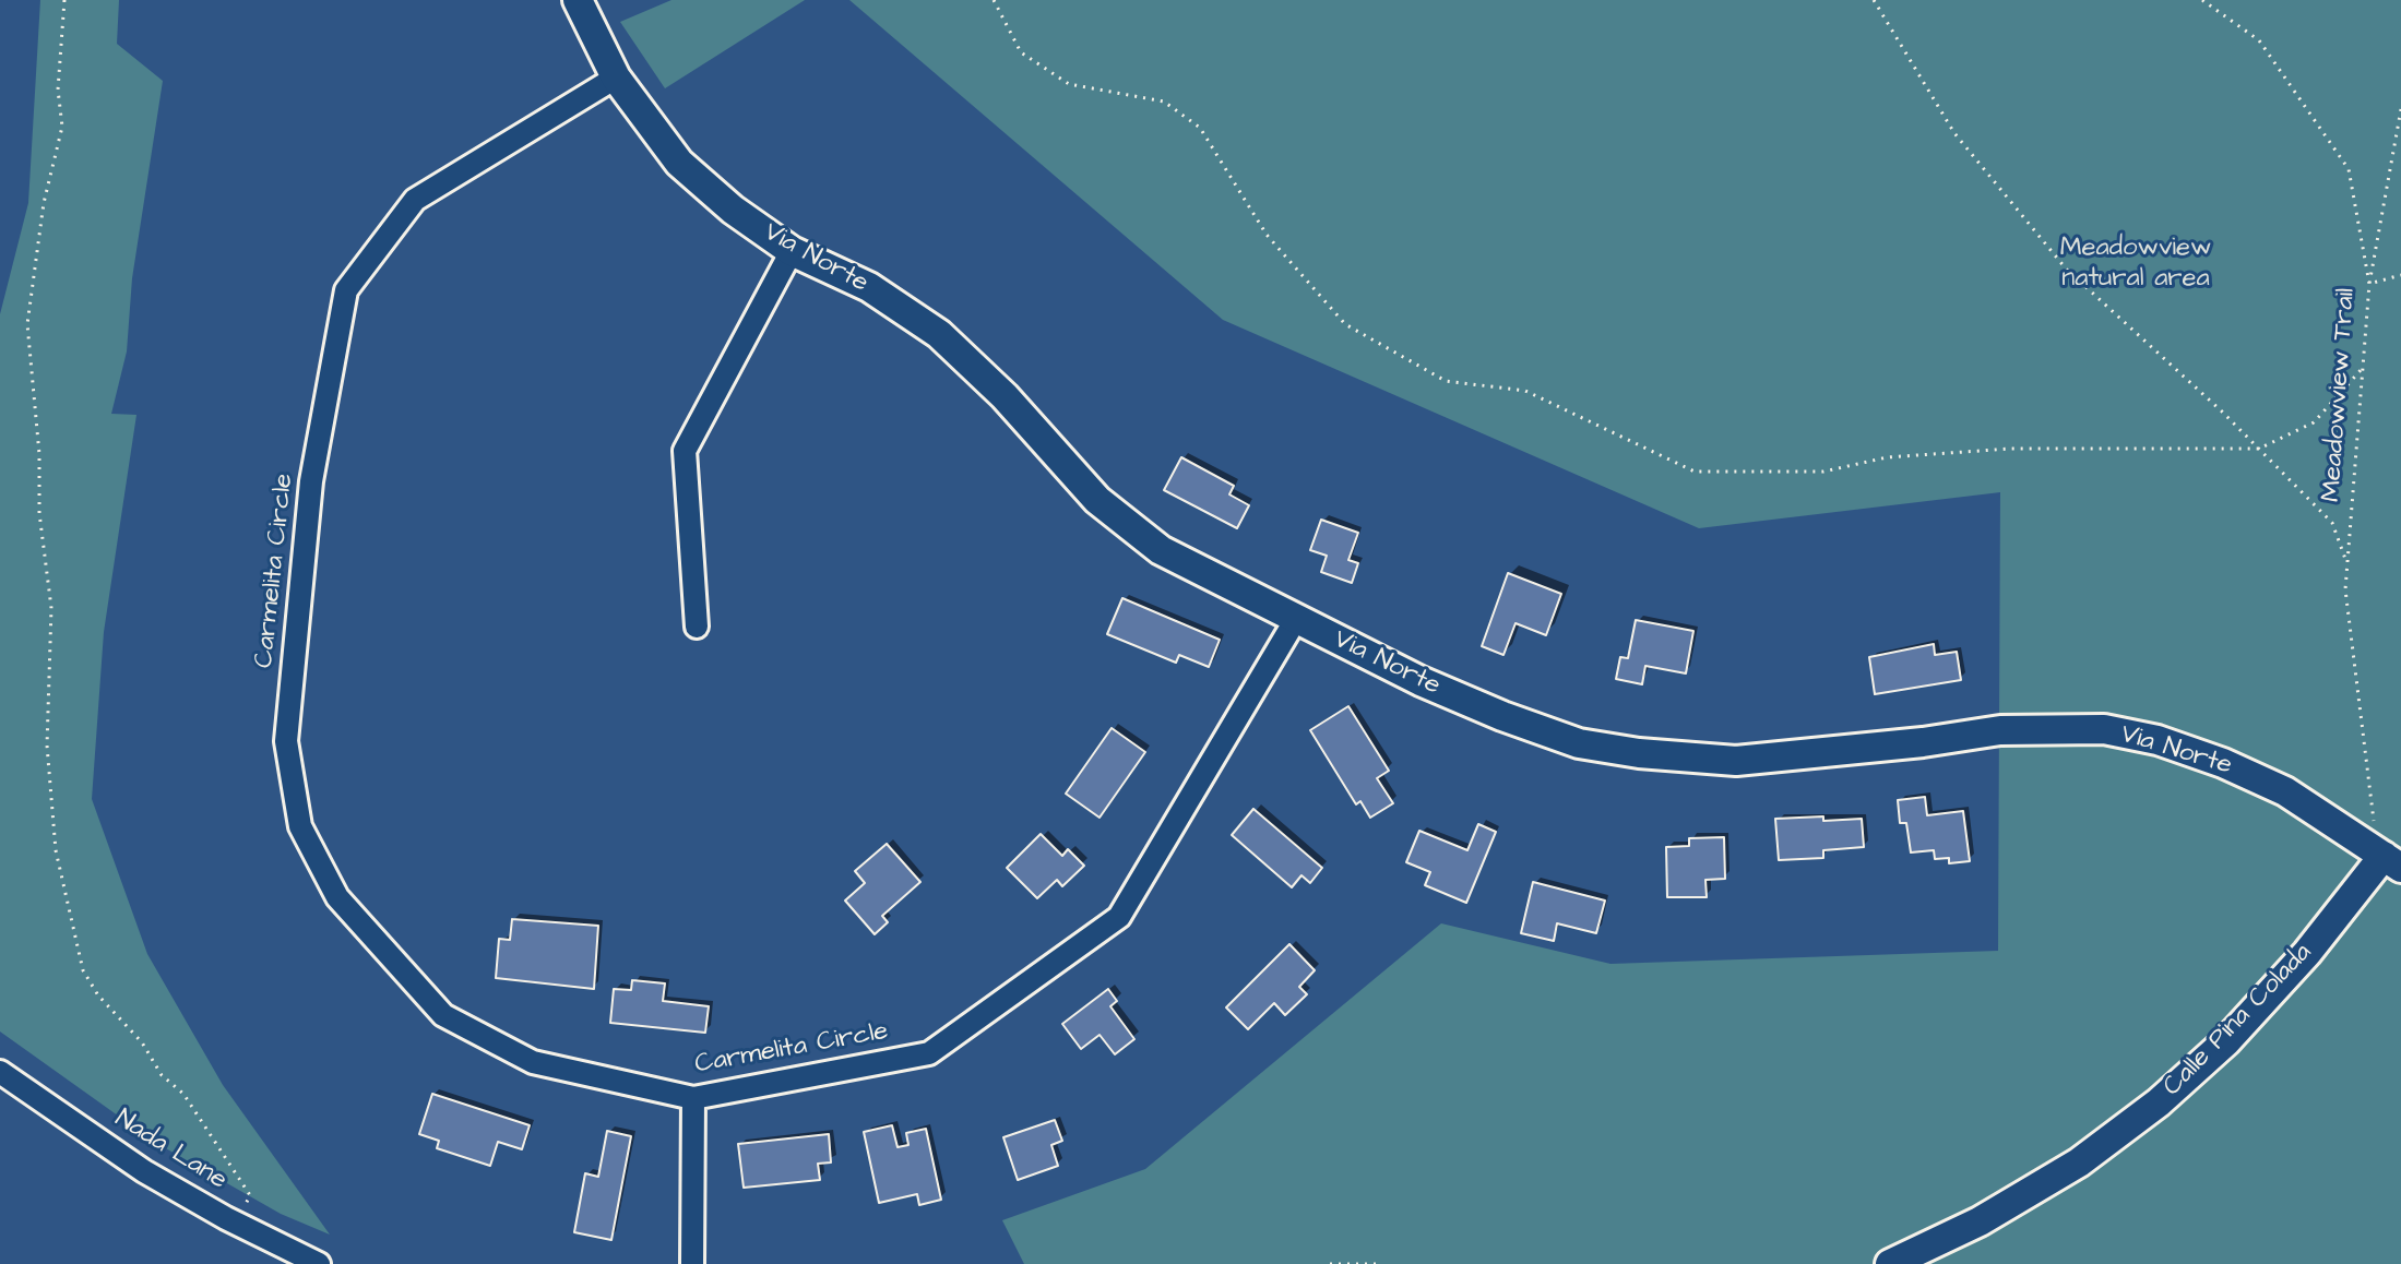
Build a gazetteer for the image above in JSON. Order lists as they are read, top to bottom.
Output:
{
  "streets": {
    "street": [
      "Via Norte",
      "Carmelita Circle",
      "Calle Pina Colada",
      "Nada Lane"
    ],
    "path": ["Meadowview Trail"]
  },
  "crossings": [
    ["Via Norte", "Meadowview Trail"],
    ["Via Norte", "Carmelita Circle"],
    ["Via Norte", "Calle Pina Colada"],
    ["Meadowview Trail", "Calle Pina Colada"]
  ],
  "parks": ["Meadowview natural area"]
}
